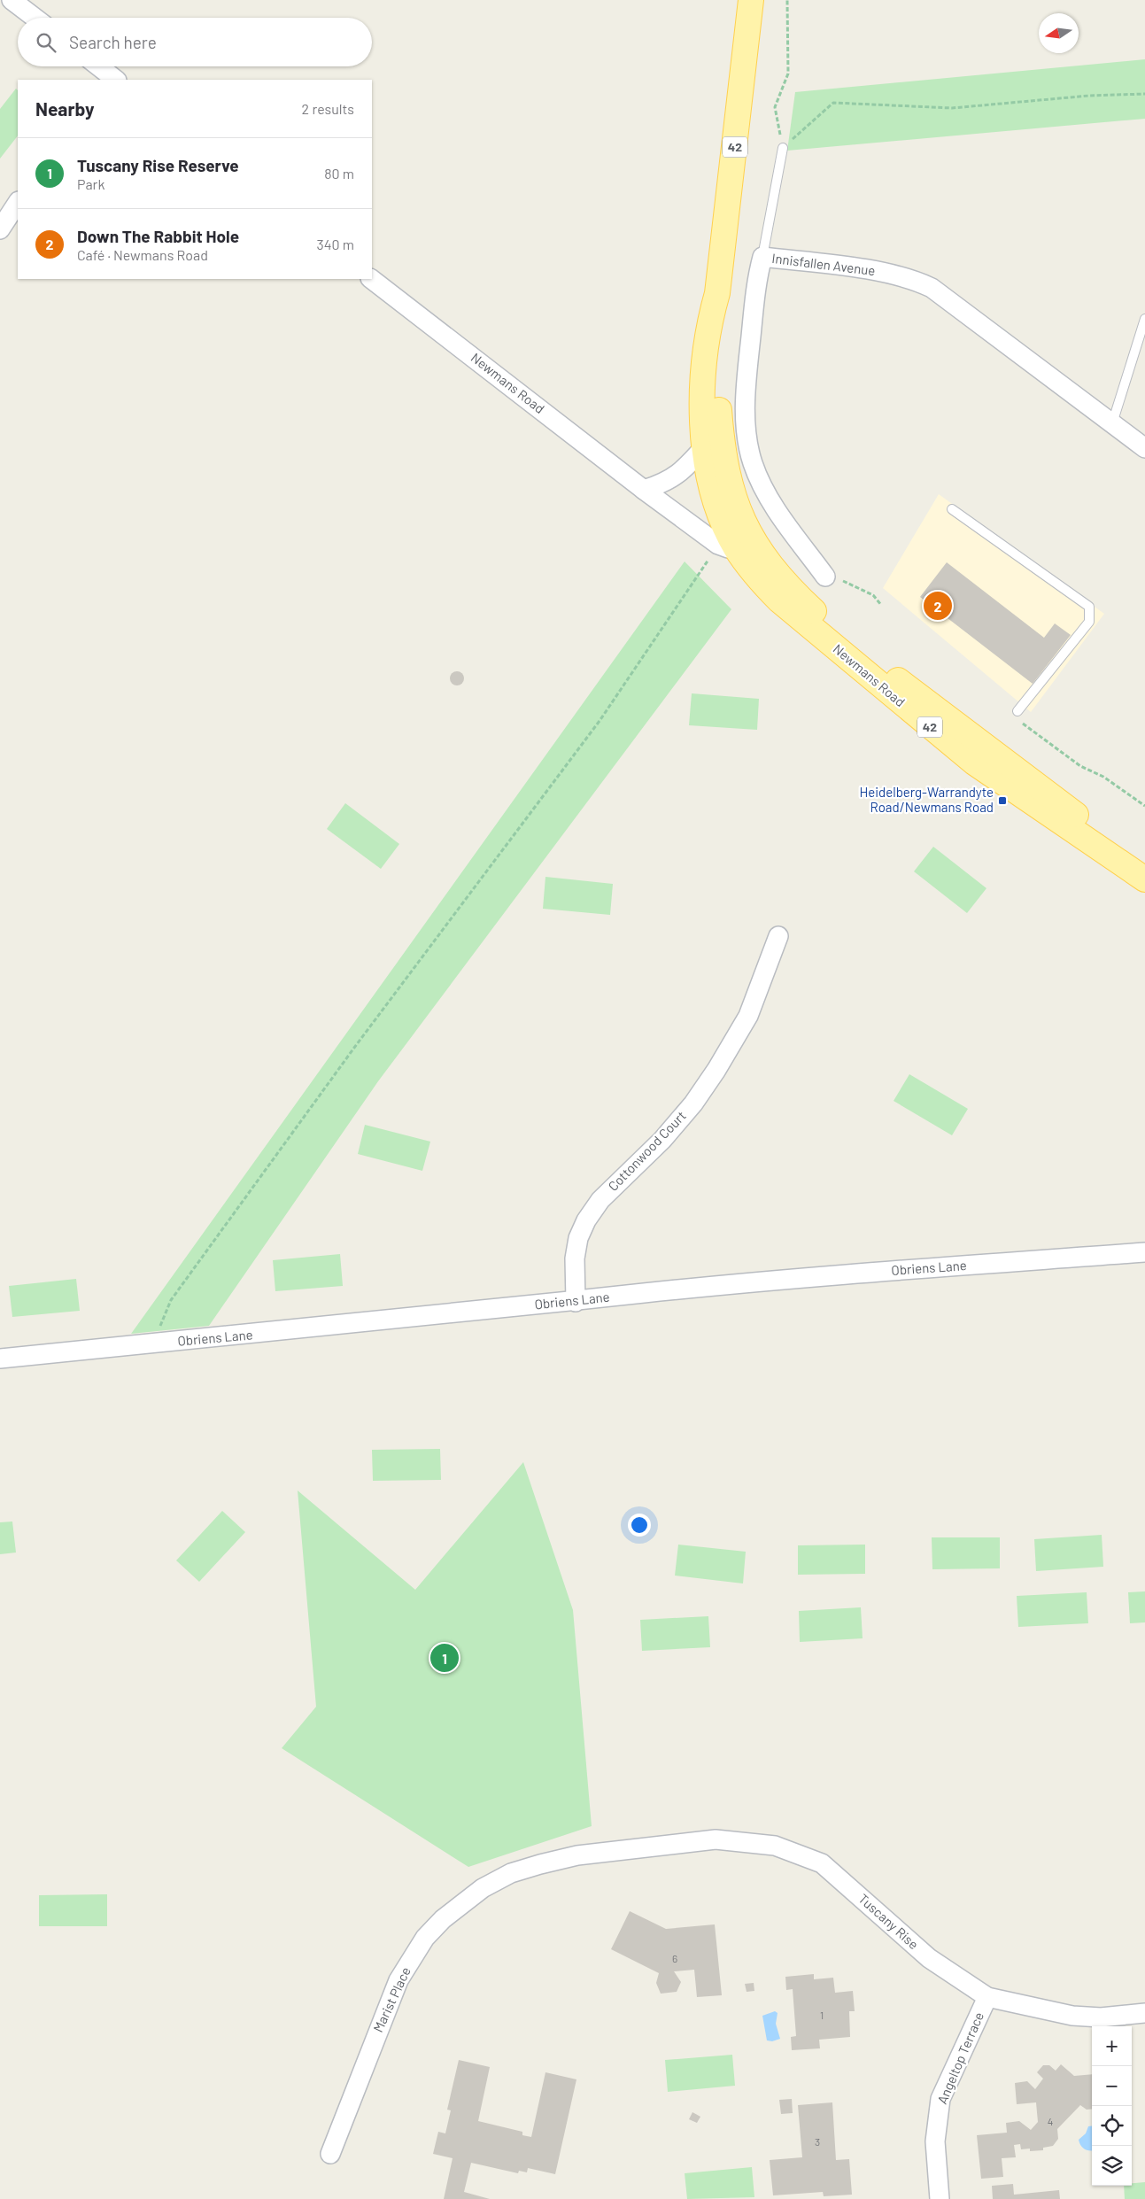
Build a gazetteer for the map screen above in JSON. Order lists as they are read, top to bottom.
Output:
{
  "streets": {
    "main road": ["42", "Newmans Road"],
    "street": [
      "Innisfallen Avenue",
      "Cottonwood Court",
      "Obriens Lane",
      "Tuscany Rise",
      "Marist Place",
      "Angeltop Terrace"
    ]
  },
  "crossings": [
    ["42", "Newmans Road"],
    ["Cottonwood Court", "Obriens Lane"],
    ["Tuscany Rise", "Marist Place"],
    ["Tuscany Rise", "Angeltop Terrace"]
  ],
  "places": {
    "transit": ["Heidelberg-Warrandyte Road/Newmans Road"]
  },
  "house_numbers": [
    "6",
    "1",
    "4",
    "3"
  ],
  "north": "left",
  "page": {
    "search": "Search here",
    "heading": ["Nearby", "2 results"],
    "list": [
      {
        "mark": "1",
        "name": "Tuscany Rise Reserve",
        "note": "Park",
        "value": "80 m"
      },
      {
        "mark": "2",
        "name": "Down The Rabbit Hole",
        "note": "Café · Newmans Road",
        "value": "340 m"
      }
    ],
    "pins": ["2", "1"],
    "map_buttons": ["+", "−"]
  }
}
